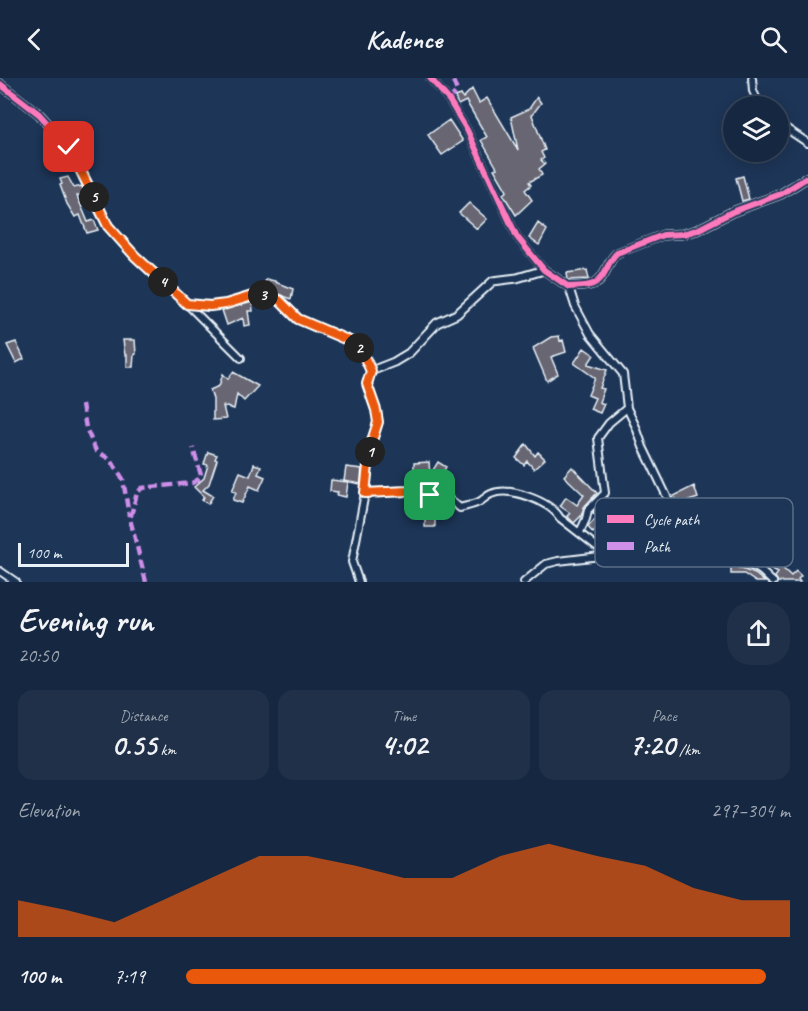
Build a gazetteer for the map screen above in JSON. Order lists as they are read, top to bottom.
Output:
{
  "legend": ["Cycle path", "Path"],
  "scale_bar": "100 m",
  "page": {
    "header": "Kadence",
    "pins": [
      "5",
      "4",
      "3",
      "2",
      "1"
    ],
    "scale": "100 m",
    "heading": ["Evening run", "20:50"],
    "stats": [
      ["Distance", "0.55 km"],
      ["Time", "4:02"],
      ["Pace", "7:20 /km"]
    ],
    "chart": ["Elevation", "297–304 m"],
    "list": [
      {
        "name": "100 m",
        "note": "7:19"
      }
    ]
  }
}
